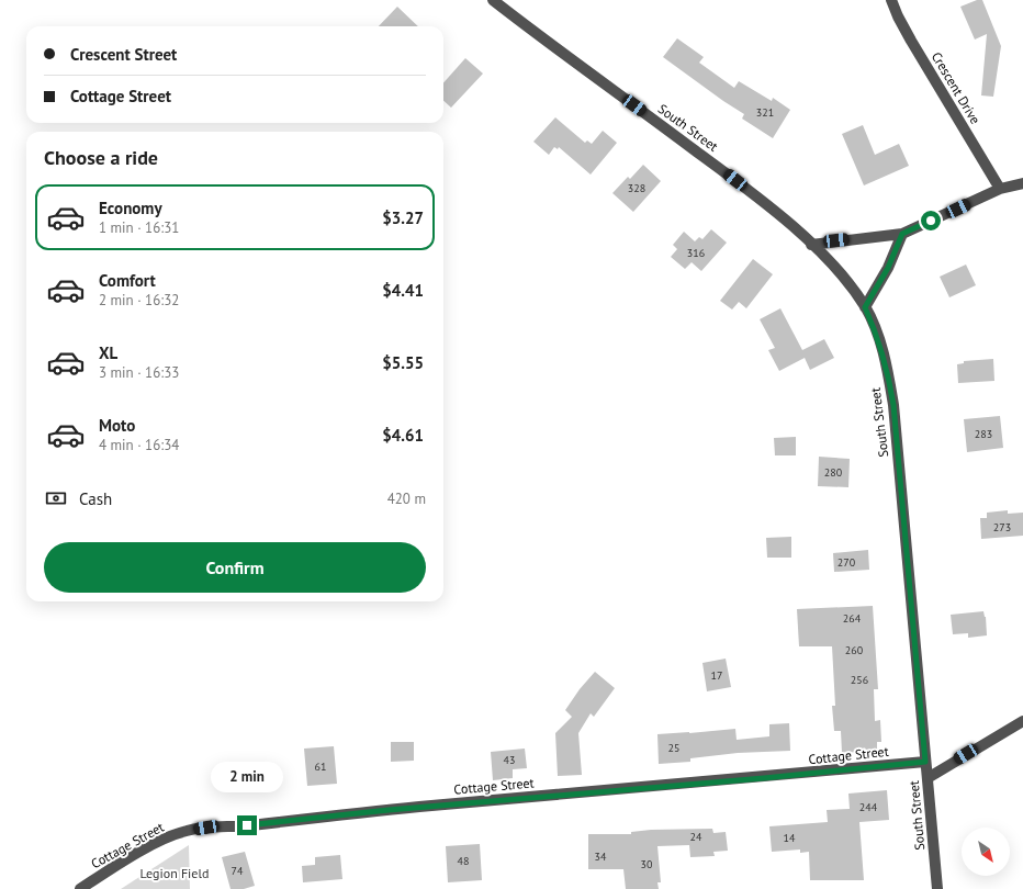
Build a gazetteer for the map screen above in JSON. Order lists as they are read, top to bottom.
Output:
{
  "streets": {
    "street": ["Crescent Drive", "South Street", "Cottage Street"]
  },
  "crossings": [
    ["South Street", "Cottage Street"]
  ],
  "parks": ["Legion Field"],
  "house_numbers": [
    "321",
    "328",
    "316",
    "283",
    "280",
    "273",
    "270",
    "264",
    "260",
    "17",
    "256",
    "25",
    "43",
    "61",
    "244",
    "24",
    "14",
    "34",
    "48",
    "30",
    "74"
  ],
  "north": "bottom right",
  "page": {
    "banner": ["Crescent Street", "Cottage Street"],
    "heading": "Choose a ride",
    "list": [
      {
        "name": "Economy",
        "note": "1 min · 16:31",
        "value": "$3.27"
      },
      {
        "name": "Comfort",
        "note": "2 min · 16:32",
        "value": "$4.41"
      },
      {
        "name": "XL",
        "note": "3 min · 16:33",
        "value": "$5.55"
      },
      {
        "name": "Moto",
        "note": "4 min · 16:34",
        "value": "$4.61"
      }
    ],
    "pay": ["Cash", "420 m"],
    "buttons": "Confirm",
    "bubble": "2 min"
  }
}
